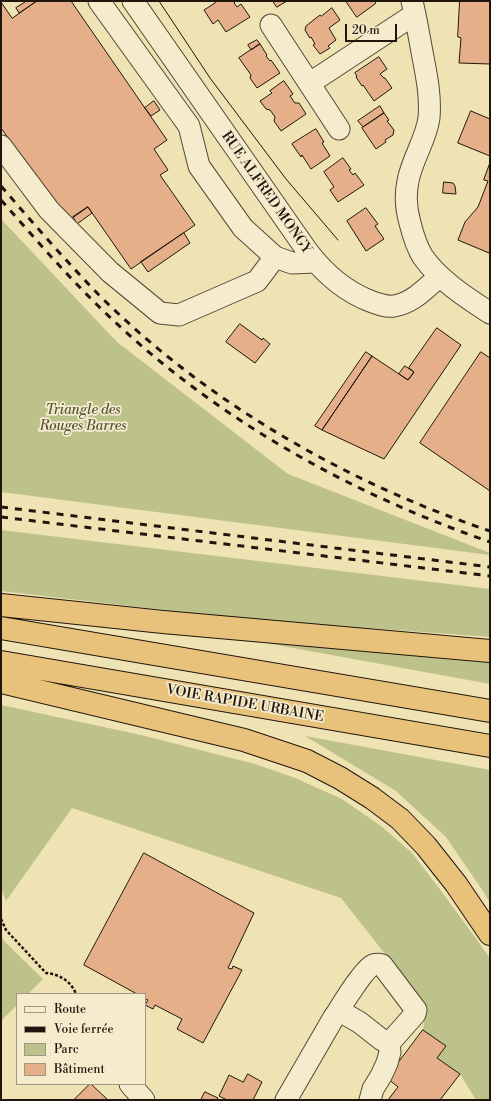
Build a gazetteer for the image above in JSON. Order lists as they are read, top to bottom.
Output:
{
  "streets": {
    "highway": ["VOIE RAPIDE URBAINE"],
    "street": ["RUE ALFRED MONGY"]
  },
  "parks": ["Triangle des Rouges Barres"],
  "legend": [
    "Route",
    "Voie ferrée",
    "Parc",
    "Bâtiment"
  ],
  "scale_bar": "20 m"
}
